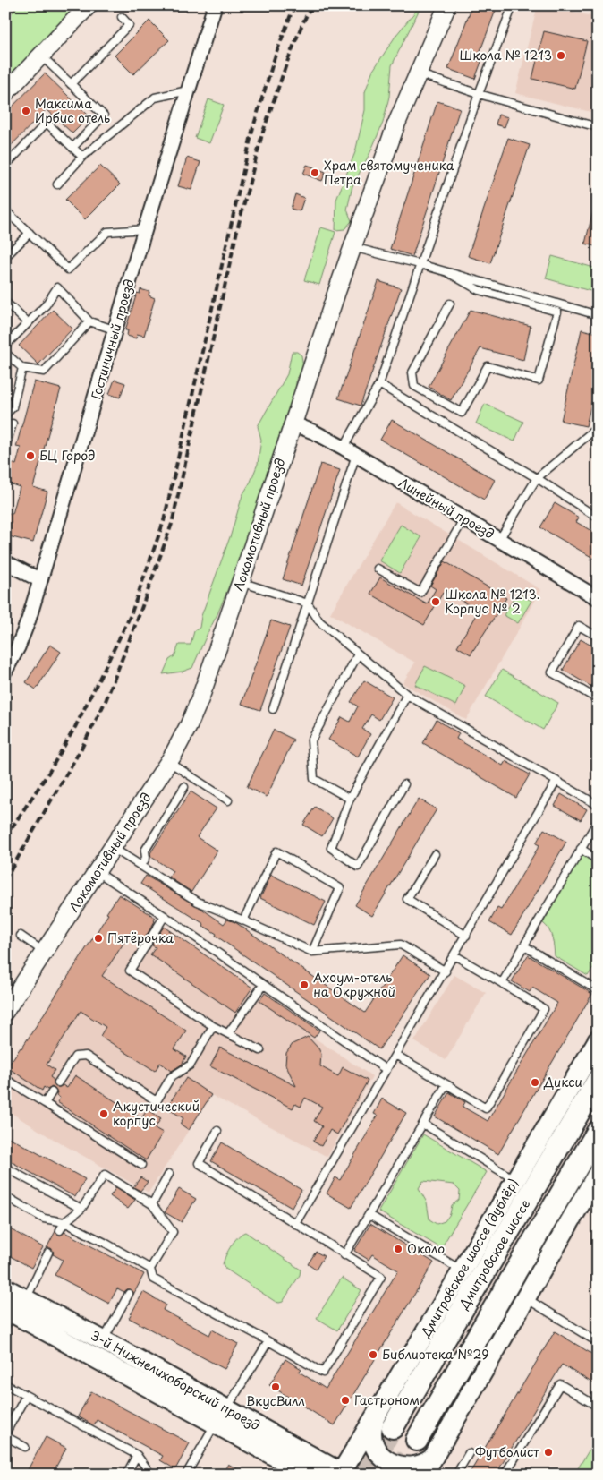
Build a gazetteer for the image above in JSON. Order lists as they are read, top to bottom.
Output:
{
  "streets": {
    "main road": ["Дмитровское шоссе", "Дмитровское шоссе (дублёр)", "3-й Нижнелихоборский проезд"],
    "street": ["Гостиничный проезд", "Линейный проезд", "Локомотивный проезд"]
  },
  "crossings": [
    ["Линейный проезд", "Локомотивный проезд"],
    ["Дмитровское шоссе", "Дмитровское шоссе (дублёр)"],
    ["Дмитровское шоссе (дублёр)", "3-й Нижнелихоборский проезд"]
  ],
  "places": [
    "Школа № 1213",
    "Максима Ирбис отель",
    "Храм святомученика Петра",
    "БЦ Город",
    "Школа № 1213. Корпус № 2",
    "Пятёрочка",
    "Ахоум-отель на Окружной",
    "Дикси",
    "Акустический корпус",
    "Около",
    "Библиотека №29",
    "ВкусВилл",
    "Гастроном",
    "Футболист"
  ]
}
